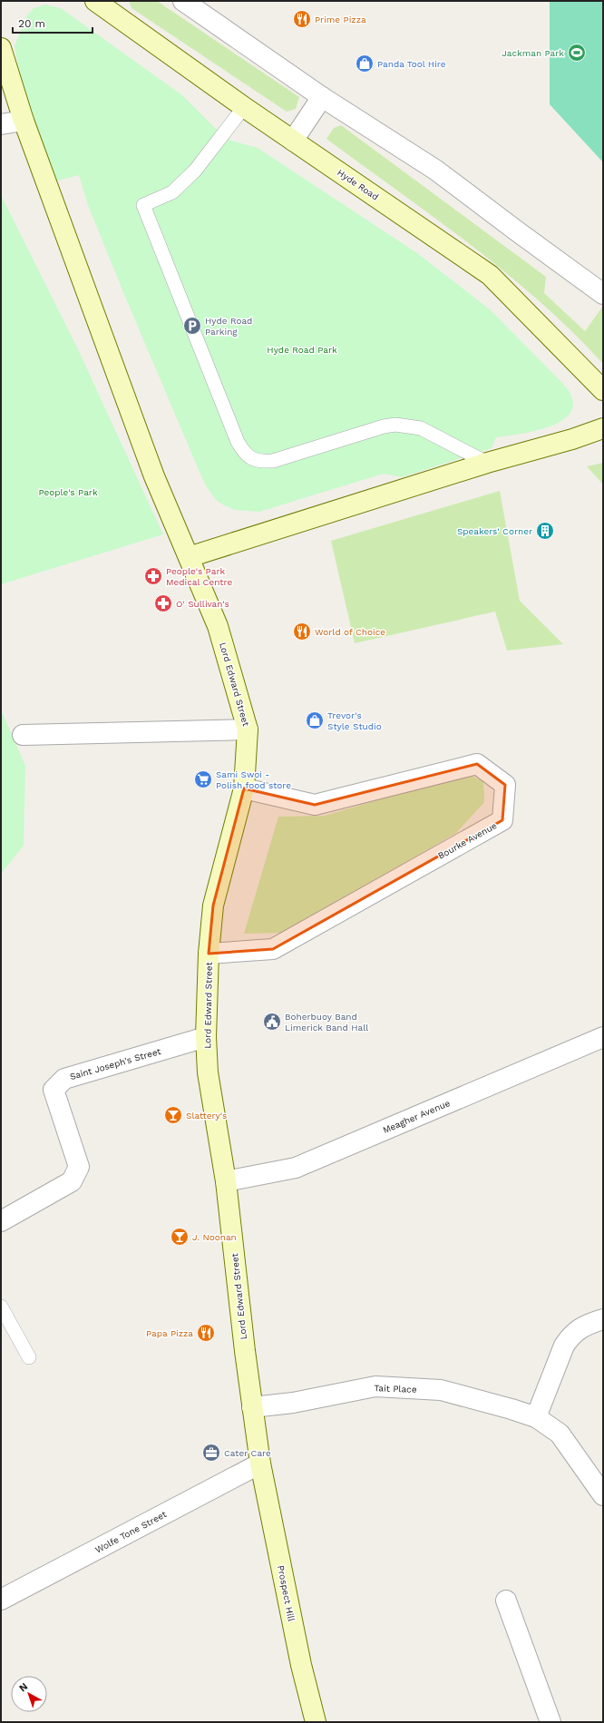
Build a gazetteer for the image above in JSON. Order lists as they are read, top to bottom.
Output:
{
  "streets": {
    "main road": ["Hyde Road", "Lord Edward Street", "Prospect Hill"],
    "street": [
      "Bourke Avenue",
      "Saint Joseph's Street",
      "Meagher Avenue",
      "Tait Place",
      "Wolfe Tone Street"
    ]
  },
  "crossings": [
    ["Lord Edward Street", "Bourke Avenue"],
    ["Lord Edward Street", "Saint Joseph's Street"],
    ["Lord Edward Street", "Meagher Avenue"],
    ["Lord Edward Street", "Tait Place"],
    ["Lord Edward Street", "Wolfe Tone Street"],
    ["Lord Edward Street", "Prospect Hill"],
    ["Wolfe Tone Street", "Prospect Hill"]
  ],
  "parks": ["Hyde Road Park", "People's Park"],
  "places": {
    "restaurant": ["Prime Pizza", "World of Choice", "Papa Pizza"],
    "sports": ["Jackman Park"],
    "shop": ["Panda Tool Hire", "Trevor's Style Studio"],
    "parking": ["Hyde Road Parking"],
    "building": ["Speakers' Corner"],
    "pharmacy": ["People's Park Medical Centre", "O' Sullivan's"],
    "supermarket": ["Sami Swoi - Polish food store"],
    "public building": ["Boherbuoy Band Limerick Band Hall"],
    "bar": ["Slattery's", "J. Noonan"],
    "office": ["Cater Care"]
  },
  "scale_bar": "20 m",
  "north": "top left"
}
